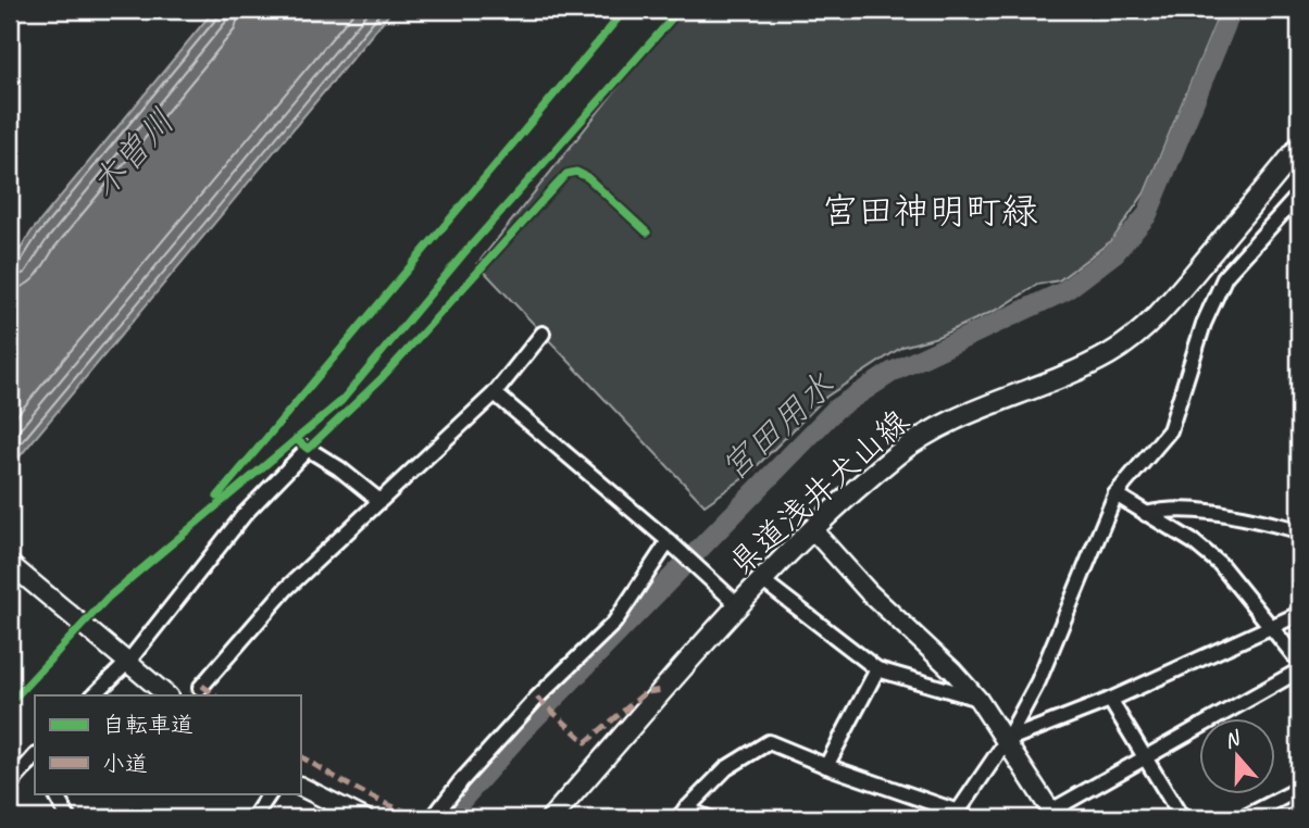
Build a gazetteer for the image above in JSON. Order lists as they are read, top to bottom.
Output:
{
  "streets": {
    "main road": ["県道浅井犬山線"]
  },
  "districts": ["宮田神明町緑"],
  "water": ["木曽川", "宮田用水"],
  "legend": ["自転車道", "小道"],
  "north": "top"
}
